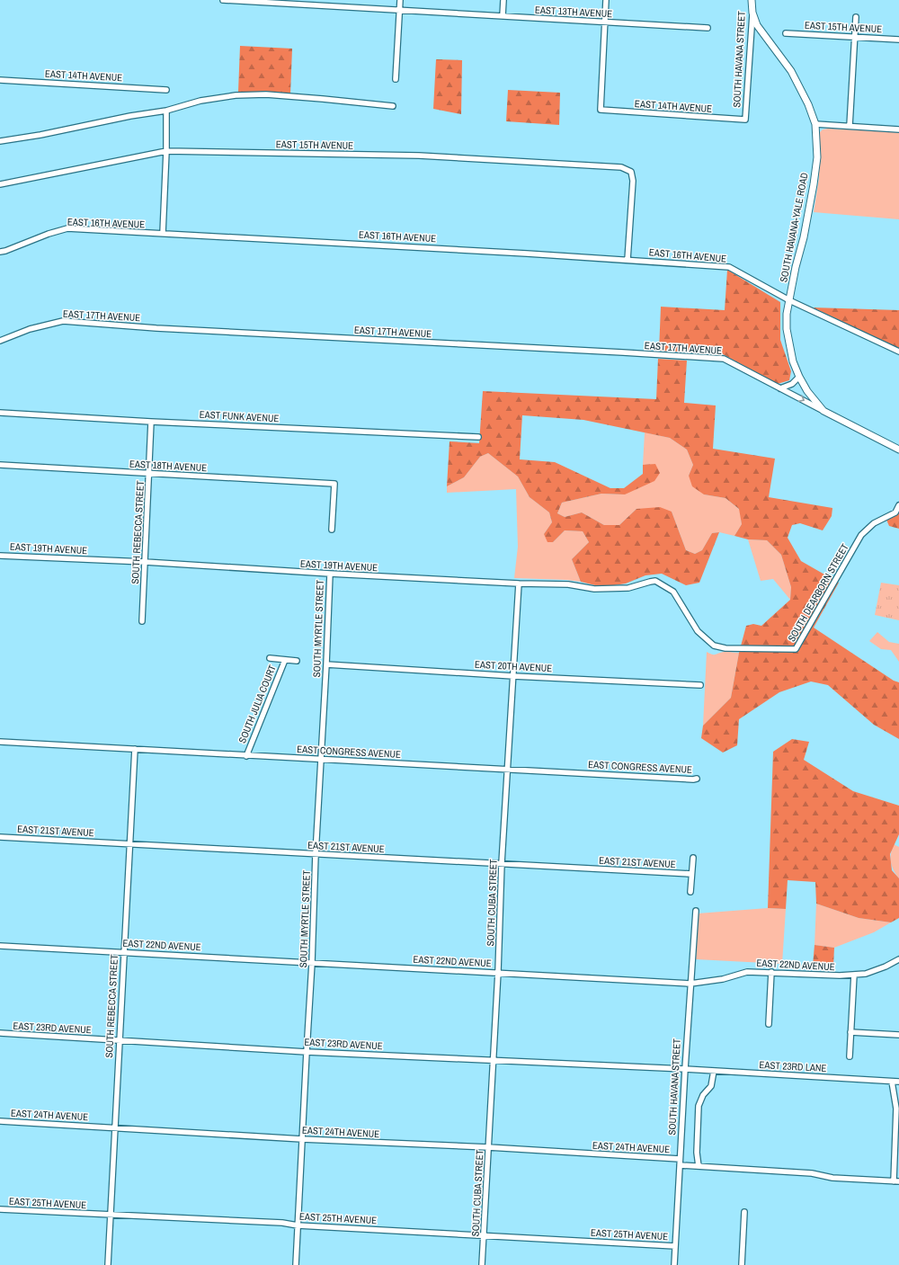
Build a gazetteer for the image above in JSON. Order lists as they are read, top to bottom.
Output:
{
  "streets": {
    "street": [
      "EAST 13TH AVENUE",
      "EAST 15TH AVENUE",
      "SOUTH HAVANA STREET",
      "EAST 14TH AVENUE",
      "EAST 16TH AVENUE",
      "SOUTH HAVANA-YALE ROAD",
      "EAST 17TH AVENUE",
      "EAST FUNK AVENUE",
      "EAST 18TH AVENUE",
      "SOUTH REBECCA STREET",
      "EAST 19TH AVENUE",
      "SOUTH DEARBORN STREET",
      "SOUTH MYRTLE STREET",
      "EAST 20TH AVENUE",
      "SOUTH JULIA COURT",
      "EAST CONGRESS AVENUE",
      "EAST 21ST AVENUE",
      "SOUTH CUBA STREET",
      "EAST 22ND AVENUE",
      "EAST 23RD AVENUE",
      "EAST 23RD LANE",
      "EAST 24TH AVENUE",
      "EAST 25TH AVENUE"
    ]
  },
  "crossings": [
    ["EAST 13TH AVENUE", "EAST 14TH AVENUE"],
    ["EAST 15TH AVENUE", "EAST 16TH AVENUE"],
    ["SOUTH HAVANA STREET", "EAST 14TH AVENUE"],
    ["SOUTH HAVANA STREET", "SOUTH HAVANA-YALE ROAD"],
    ["SOUTH HAVANA STREET", "EAST 22ND AVENUE"],
    ["SOUTH HAVANA STREET", "EAST 23RD AVENUE"],
    ["SOUTH HAVANA STREET", "EAST 23RD LANE"],
    ["SOUTH HAVANA STREET", "EAST 24TH AVENUE"],
    ["SOUTH HAVANA STREET", "EAST 25TH AVENUE"],
    ["EAST 16TH AVENUE", "SOUTH HAVANA-YALE ROAD"],
    ["SOUTH HAVANA-YALE ROAD", "EAST 17TH AVENUE"],
    ["EAST FUNK AVENUE", "SOUTH REBECCA STREET"],
    ["EAST 18TH AVENUE", "SOUTH REBECCA STREET"],
    ["SOUTH REBECCA STREET", "EAST 19TH AVENUE"],
    ["SOUTH REBECCA STREET", "EAST CONGRESS AVENUE"],
    ["SOUTH REBECCA STREET", "EAST 21ST AVENUE"],
    ["SOUTH REBECCA STREET", "EAST 22ND AVENUE"],
    ["SOUTH REBECCA STREET", "EAST 23RD AVENUE"],
    ["SOUTH REBECCA STREET", "EAST 24TH AVENUE"],
    ["SOUTH REBECCA STREET", "EAST 25TH AVENUE"],
    ["EAST 19TH AVENUE", "SOUTH DEARBORN STREET"],
    ["EAST 19TH AVENUE", "SOUTH MYRTLE STREET"],
    ["EAST 19TH AVENUE", "SOUTH CUBA STREET"],
    ["SOUTH MYRTLE STREET", "EAST 20TH AVENUE"],
    ["SOUTH MYRTLE STREET", "EAST CONGRESS AVENUE"],
    ["SOUTH MYRTLE STREET", "EAST 21ST AVENUE"],
    ["SOUTH MYRTLE STREET", "EAST 22ND AVENUE"],
    ["SOUTH MYRTLE STREET", "EAST 23RD AVENUE"],
    ["SOUTH MYRTLE STREET", "EAST 24TH AVENUE"],
    ["SOUTH MYRTLE STREET", "EAST 25TH AVENUE"],
    ["EAST 20TH AVENUE", "SOUTH CUBA STREET"],
    ["SOUTH JULIA COURT", "EAST CONGRESS AVENUE"],
    ["EAST CONGRESS AVENUE", "SOUTH CUBA STREET"],
    ["EAST 21ST AVENUE", "SOUTH CUBA STREET"],
    ["SOUTH CUBA STREET", "EAST 22ND AVENUE"],
    ["SOUTH CUBA STREET", "EAST 23RD AVENUE"],
    ["SOUTH CUBA STREET", "EAST 24TH AVENUE"],
    ["SOUTH CUBA STREET", "EAST 25TH AVENUE"],
    ["EAST 23RD AVENUE", "EAST 23RD LANE"]
  ]
}
